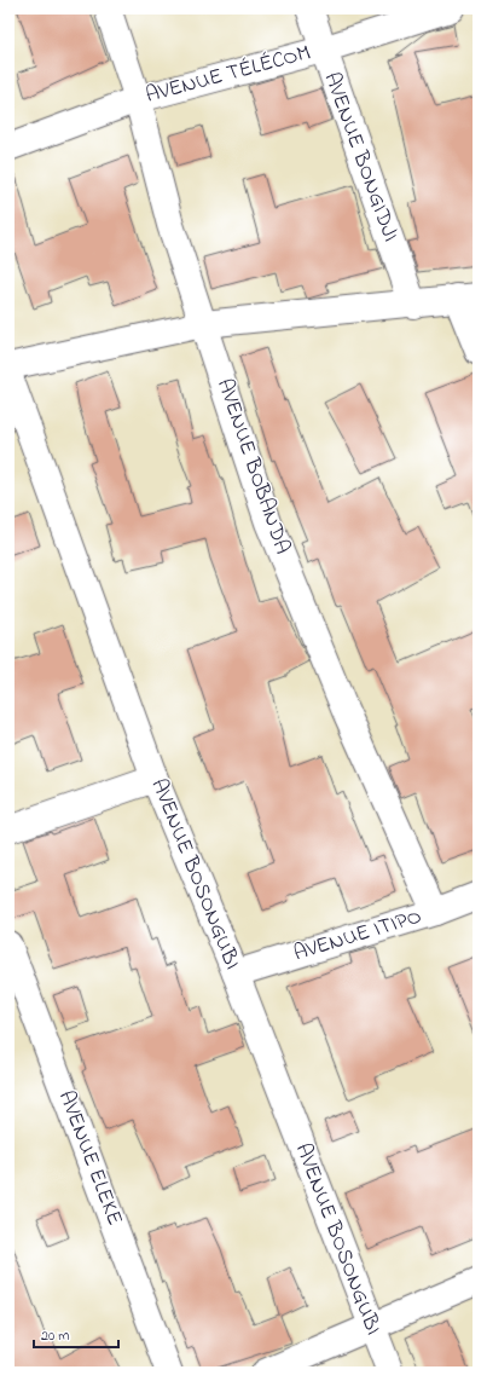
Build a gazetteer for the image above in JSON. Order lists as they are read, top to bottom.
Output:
{
  "streets": {
    "street": [
      "AVENUE TÉLÉCOM",
      "AVENUE BONGIDJI",
      "AVENUE BOBANDA",
      "AVENUE BOSONGUBI",
      "AVENUE ITIPO",
      "AVENUE ELEKE"
    ]
  },
  "crossings": [
    ["AVENUE TÉLÉCOM", "AVENUE BONGIDJI"],
    ["AVENUE TÉLÉCOM", "AVENUE BOBANDA"],
    ["AVENUE BOBANDA", "AVENUE ITIPO"],
    ["AVENUE BOSONGUBI", "AVENUE ITIPO"]
  ],
  "scale_bar": "20 m"
}
